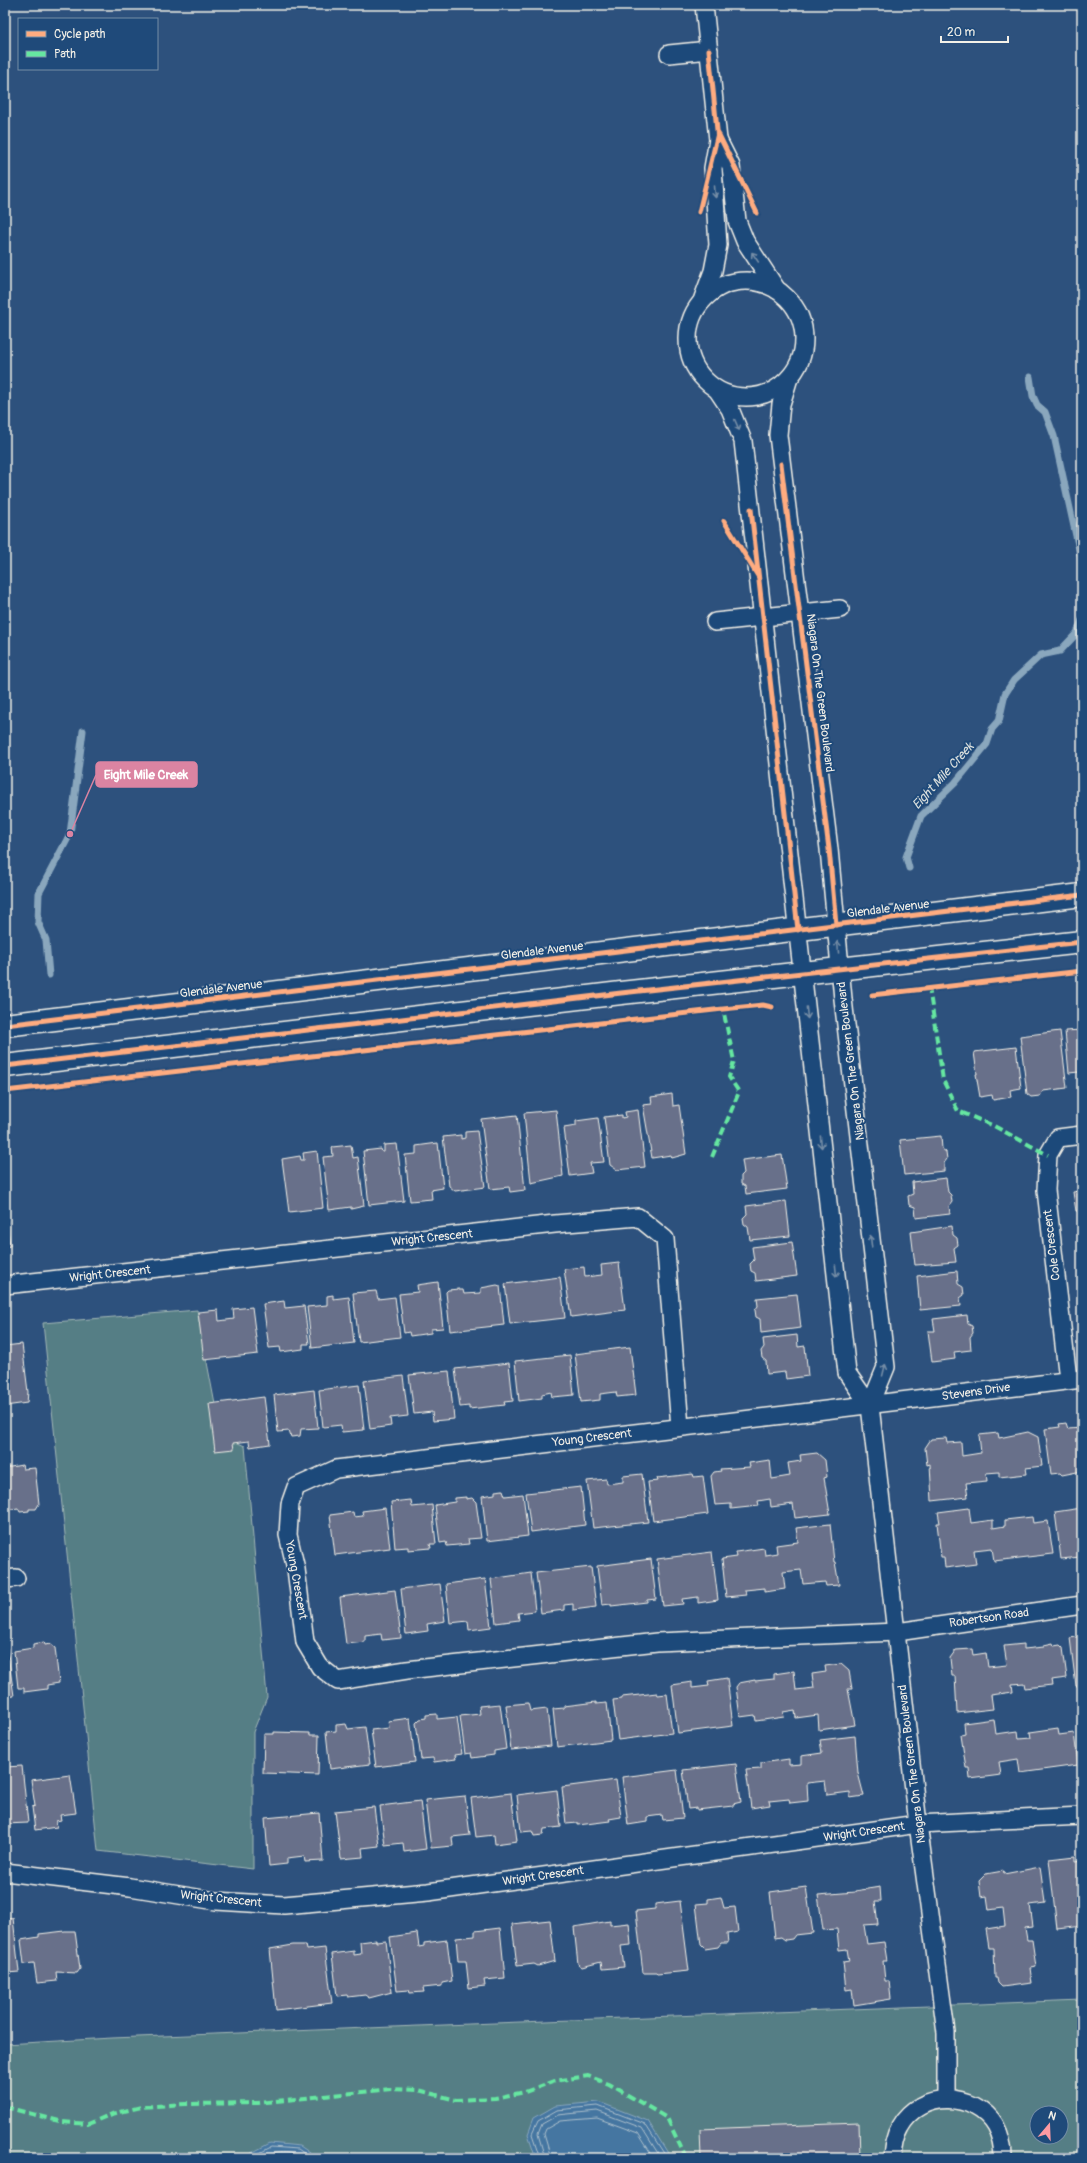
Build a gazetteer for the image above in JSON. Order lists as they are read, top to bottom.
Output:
{
  "streets": {
    "main road": ["Glendale Avenue"],
    "street": [
      "Niagara On The Green Boulevard",
      "Wright Crescent",
      "Cole Crescent",
      "Stevens Drive",
      "Young Crescent",
      "Robertson Road"
    ]
  },
  "crossings": [
    ["Niagara On The Green Boulevard", "Glendale Avenue"],
    ["Niagara On The Green Boulevard", "Wright Crescent"],
    ["Niagara On The Green Boulevard", "Stevens Drive"],
    ["Niagara On The Green Boulevard", "Young Crescent"],
    ["Niagara On The Green Boulevard", "Robertson Road"],
    ["Wright Crescent", "Young Crescent"],
    ["Cole Crescent", "Stevens Drive"],
    ["Stevens Drive", "Young Crescent"],
    ["Young Crescent", "Robertson Road"]
  ],
  "water": ["Eight Mile Creek"],
  "places": ["Eight Mile Creek"],
  "legend": ["Cycle path", "Path"],
  "scale_bar": "20 m",
  "north": "top"
}
